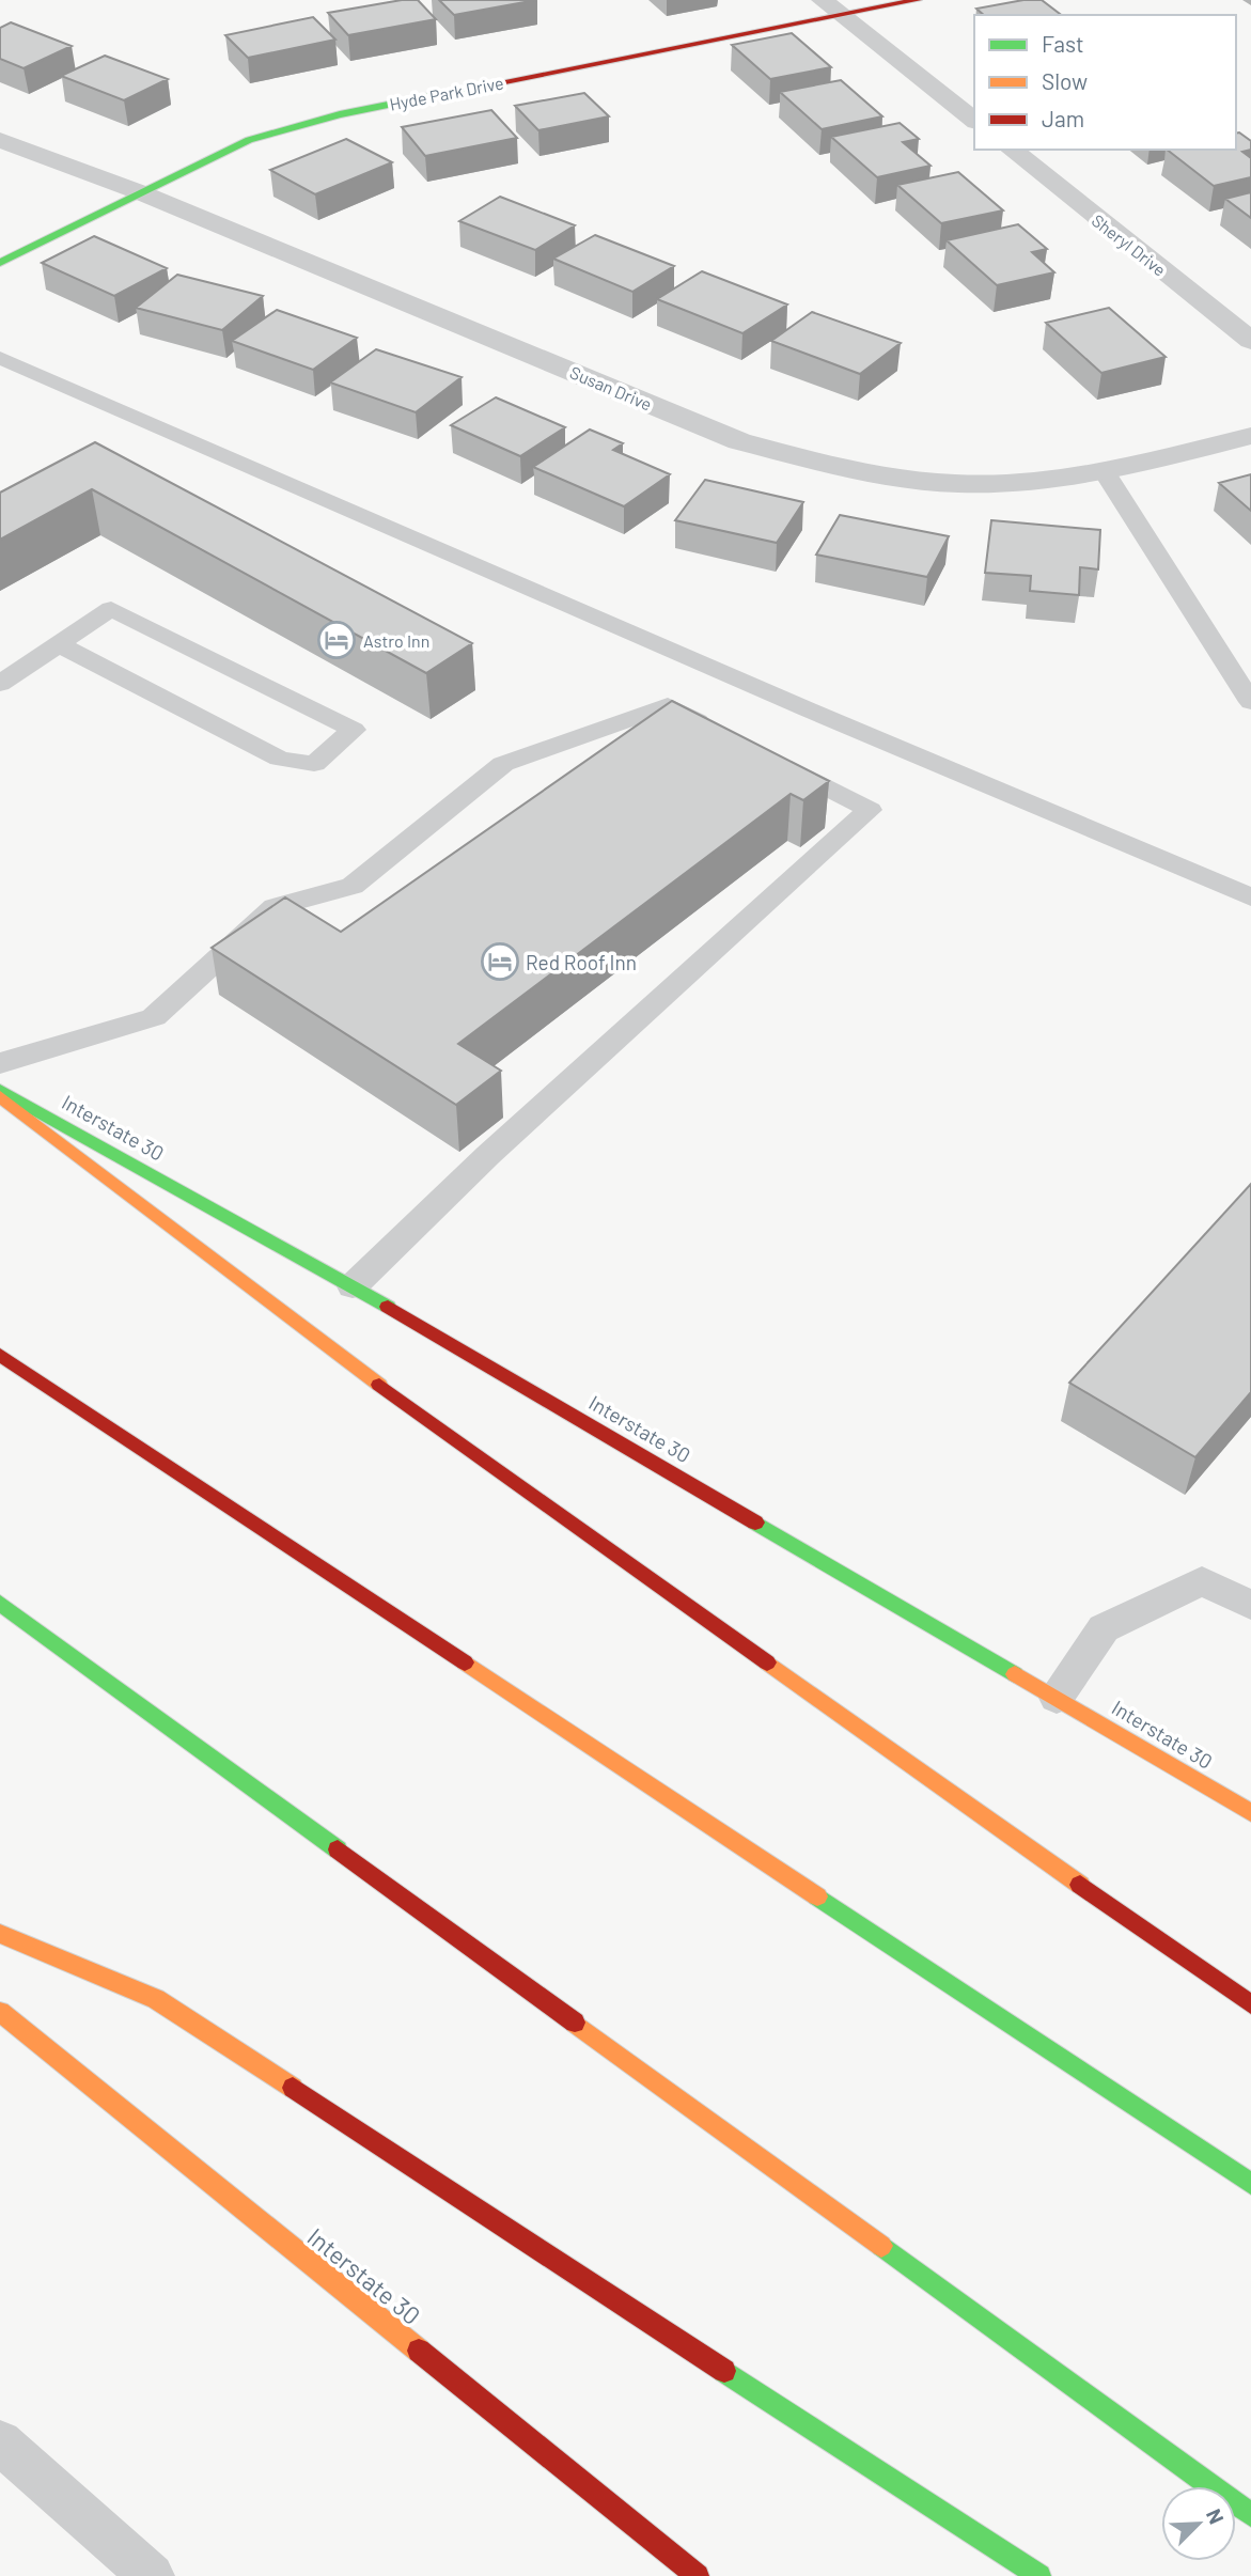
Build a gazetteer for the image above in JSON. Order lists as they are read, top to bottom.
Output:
{
  "streets": {
    "main road": ["Hyde Park Drive", "Interstate 30"],
    "street": ["Sheryl Drive", "Susan Drive"]
  },
  "crossings": [
    ["Hyde Park Drive", "Susan Drive"]
  ],
  "places": {
    "hotel": ["Astro Inn", "Red Roof Inn"]
  },
  "legend": ["Fast", "Slow", "Jam"],
  "north": "top right"
}
